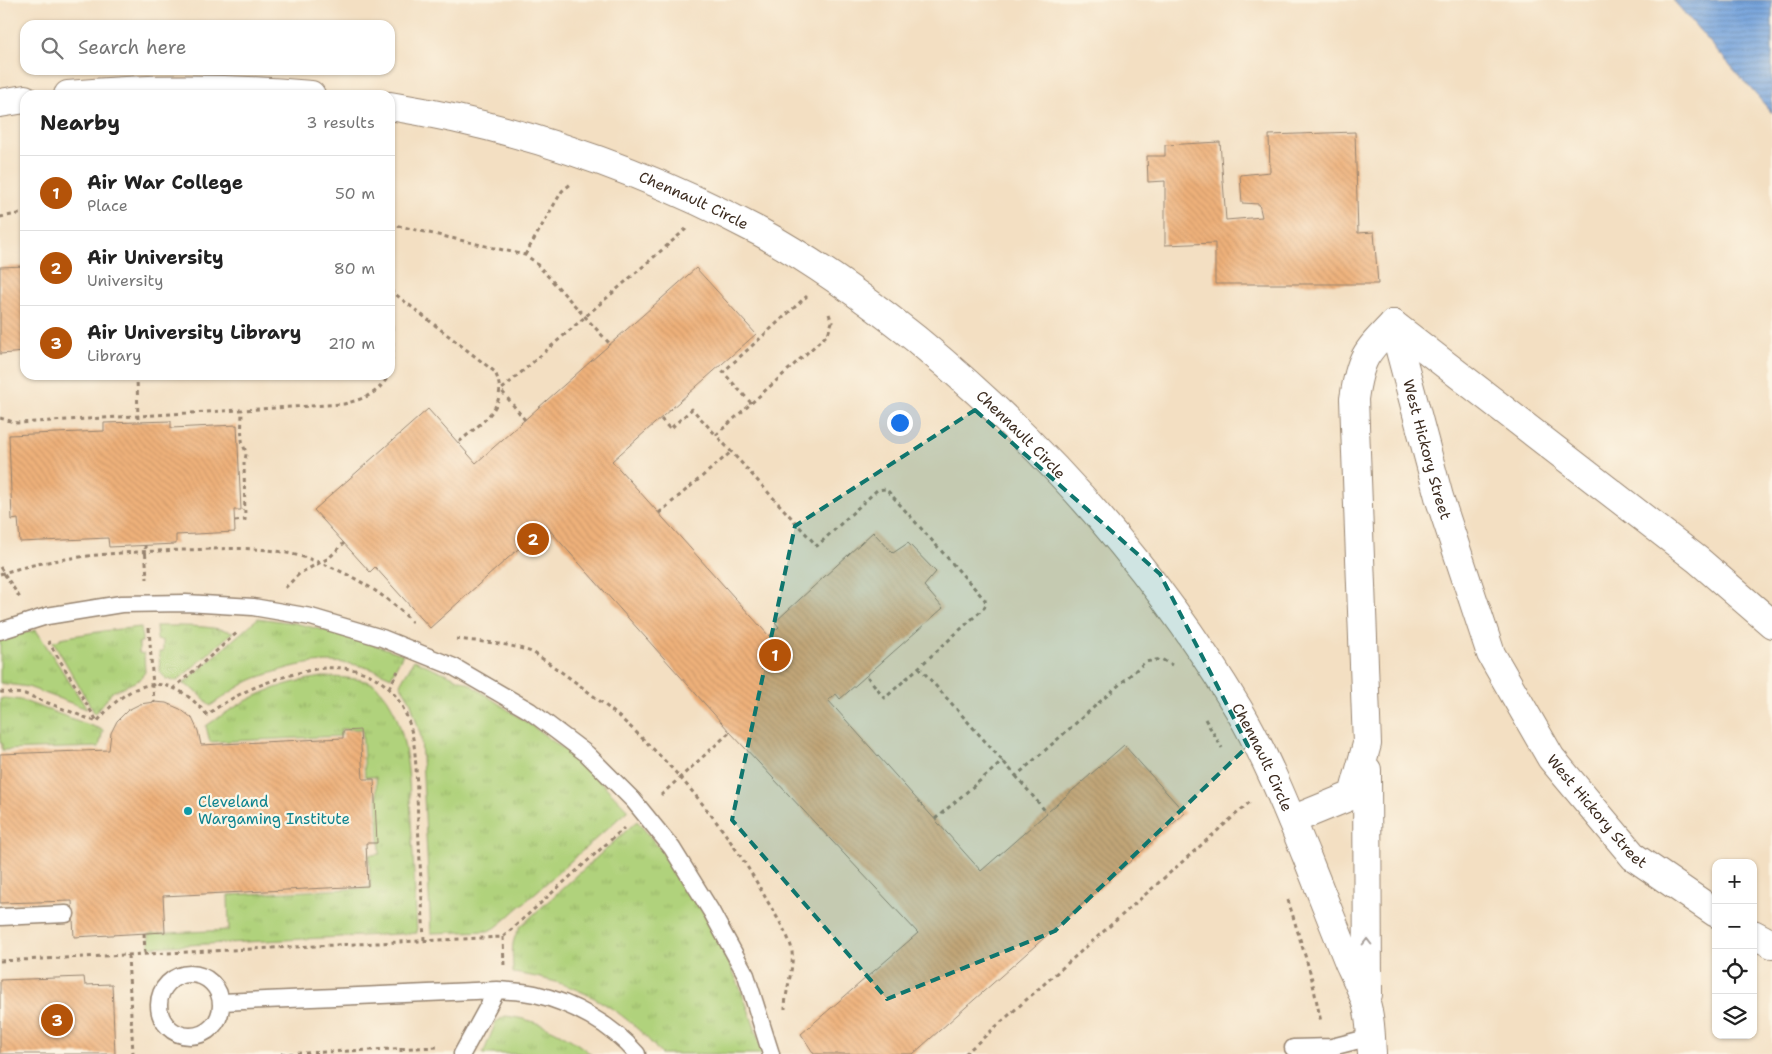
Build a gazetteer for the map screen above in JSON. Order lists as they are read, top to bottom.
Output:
{
  "streets": {
    "street": ["Chennault Circle", "West Hickory Street"]
  },
  "places": ["Cleveland Wargaming Institute"],
  "page": {
    "search": "Search here",
    "heading": ["Nearby", "3 results"],
    "list": [
      {
        "mark": "1",
        "name": "Air War College",
        "note": "Place",
        "value": "50 m"
      },
      {
        "mark": "2",
        "name": "Air University",
        "note": "University",
        "value": "80 m"
      },
      {
        "mark": "3",
        "name": "Air University Library",
        "note": "Library",
        "value": "210 m"
      }
    ],
    "pins": ["2", "1", "3"],
    "map_buttons": ["+", "−"]
  }
}
